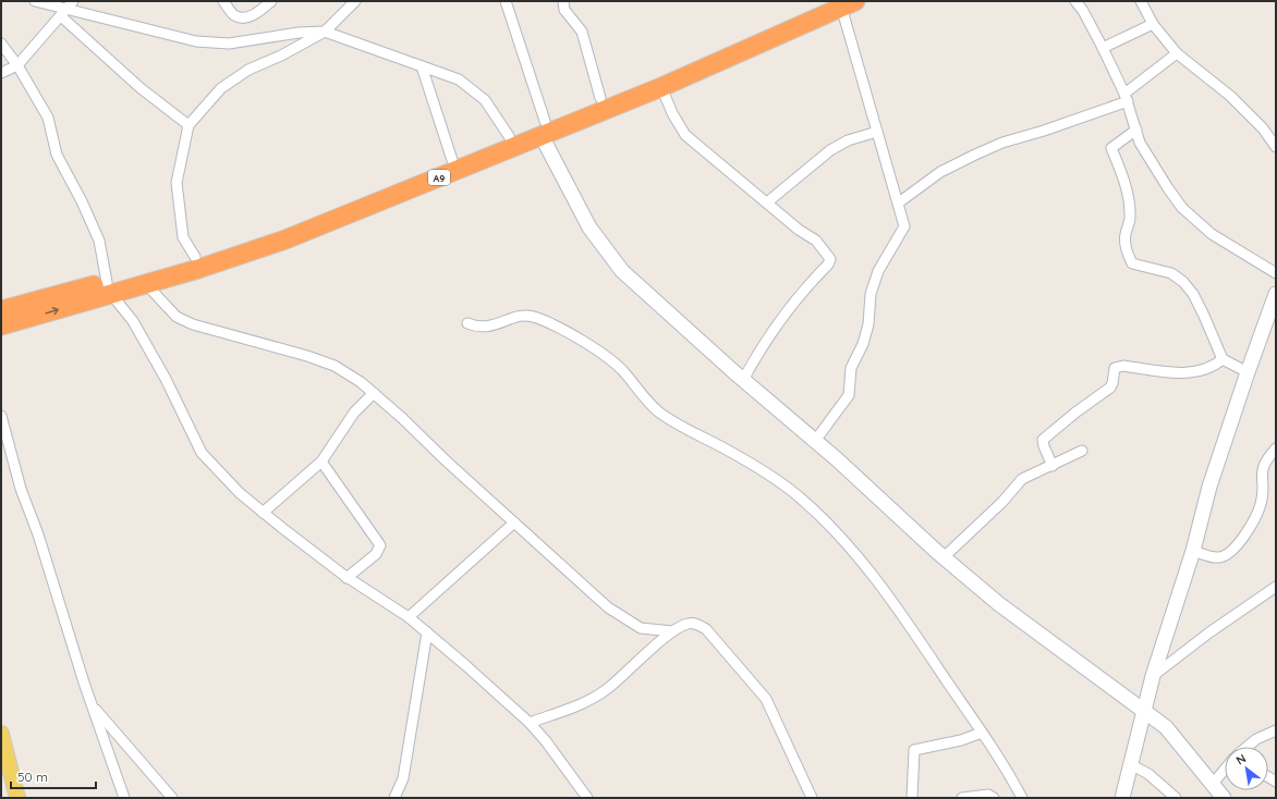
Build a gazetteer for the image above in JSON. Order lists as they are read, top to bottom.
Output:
{
  "streets": {
    "highway": ["A9"]
  },
  "scale_bar": "50 m",
  "north": "top left"
}
